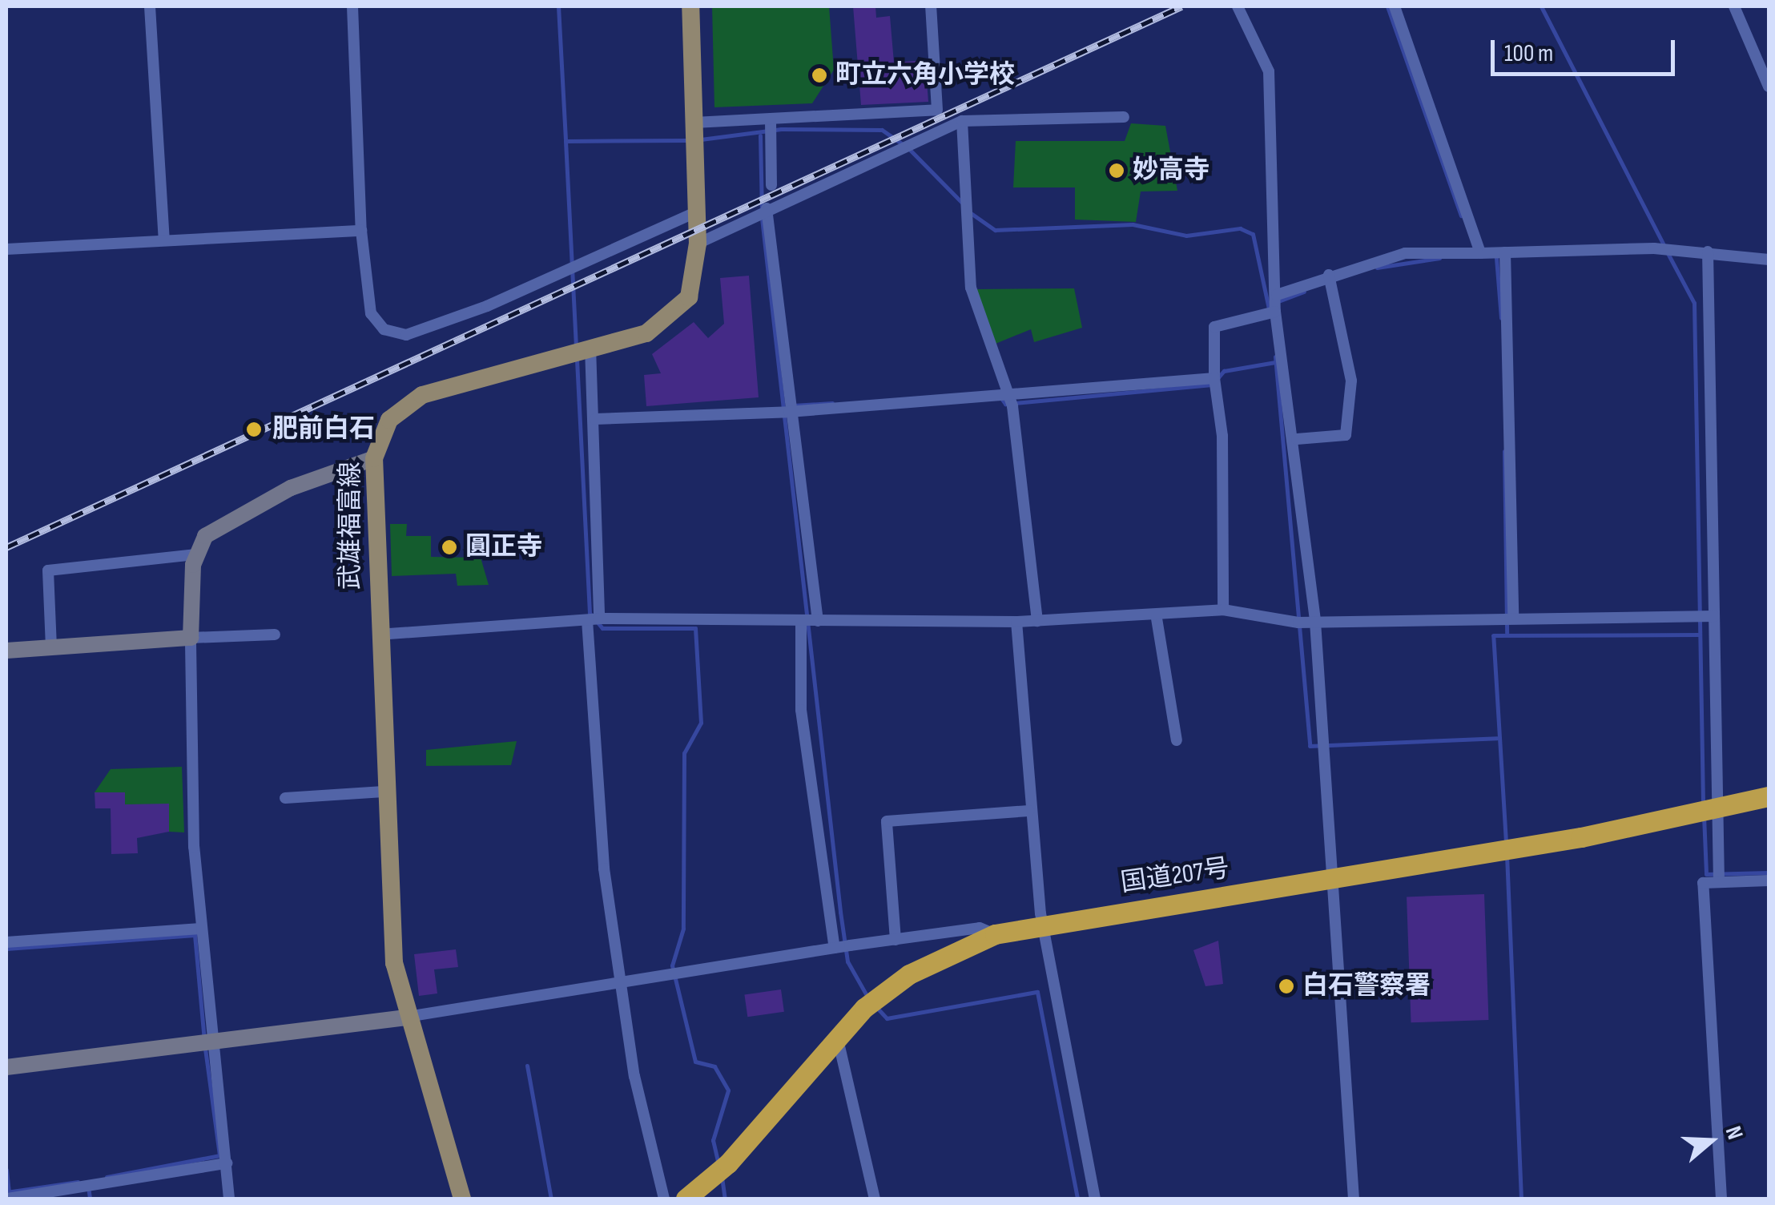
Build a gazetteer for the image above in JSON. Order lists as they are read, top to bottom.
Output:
{
  "streets": {
    "highway": ["国道207号"],
    "main road": ["武雄福富線"]
  },
  "places": [
    "町立六角小学校",
    "妙高寺",
    "肥前白石",
    "圓正寺",
    "白石警察署"
  ],
  "scale_bar": "100 m",
  "north": "right"
}
